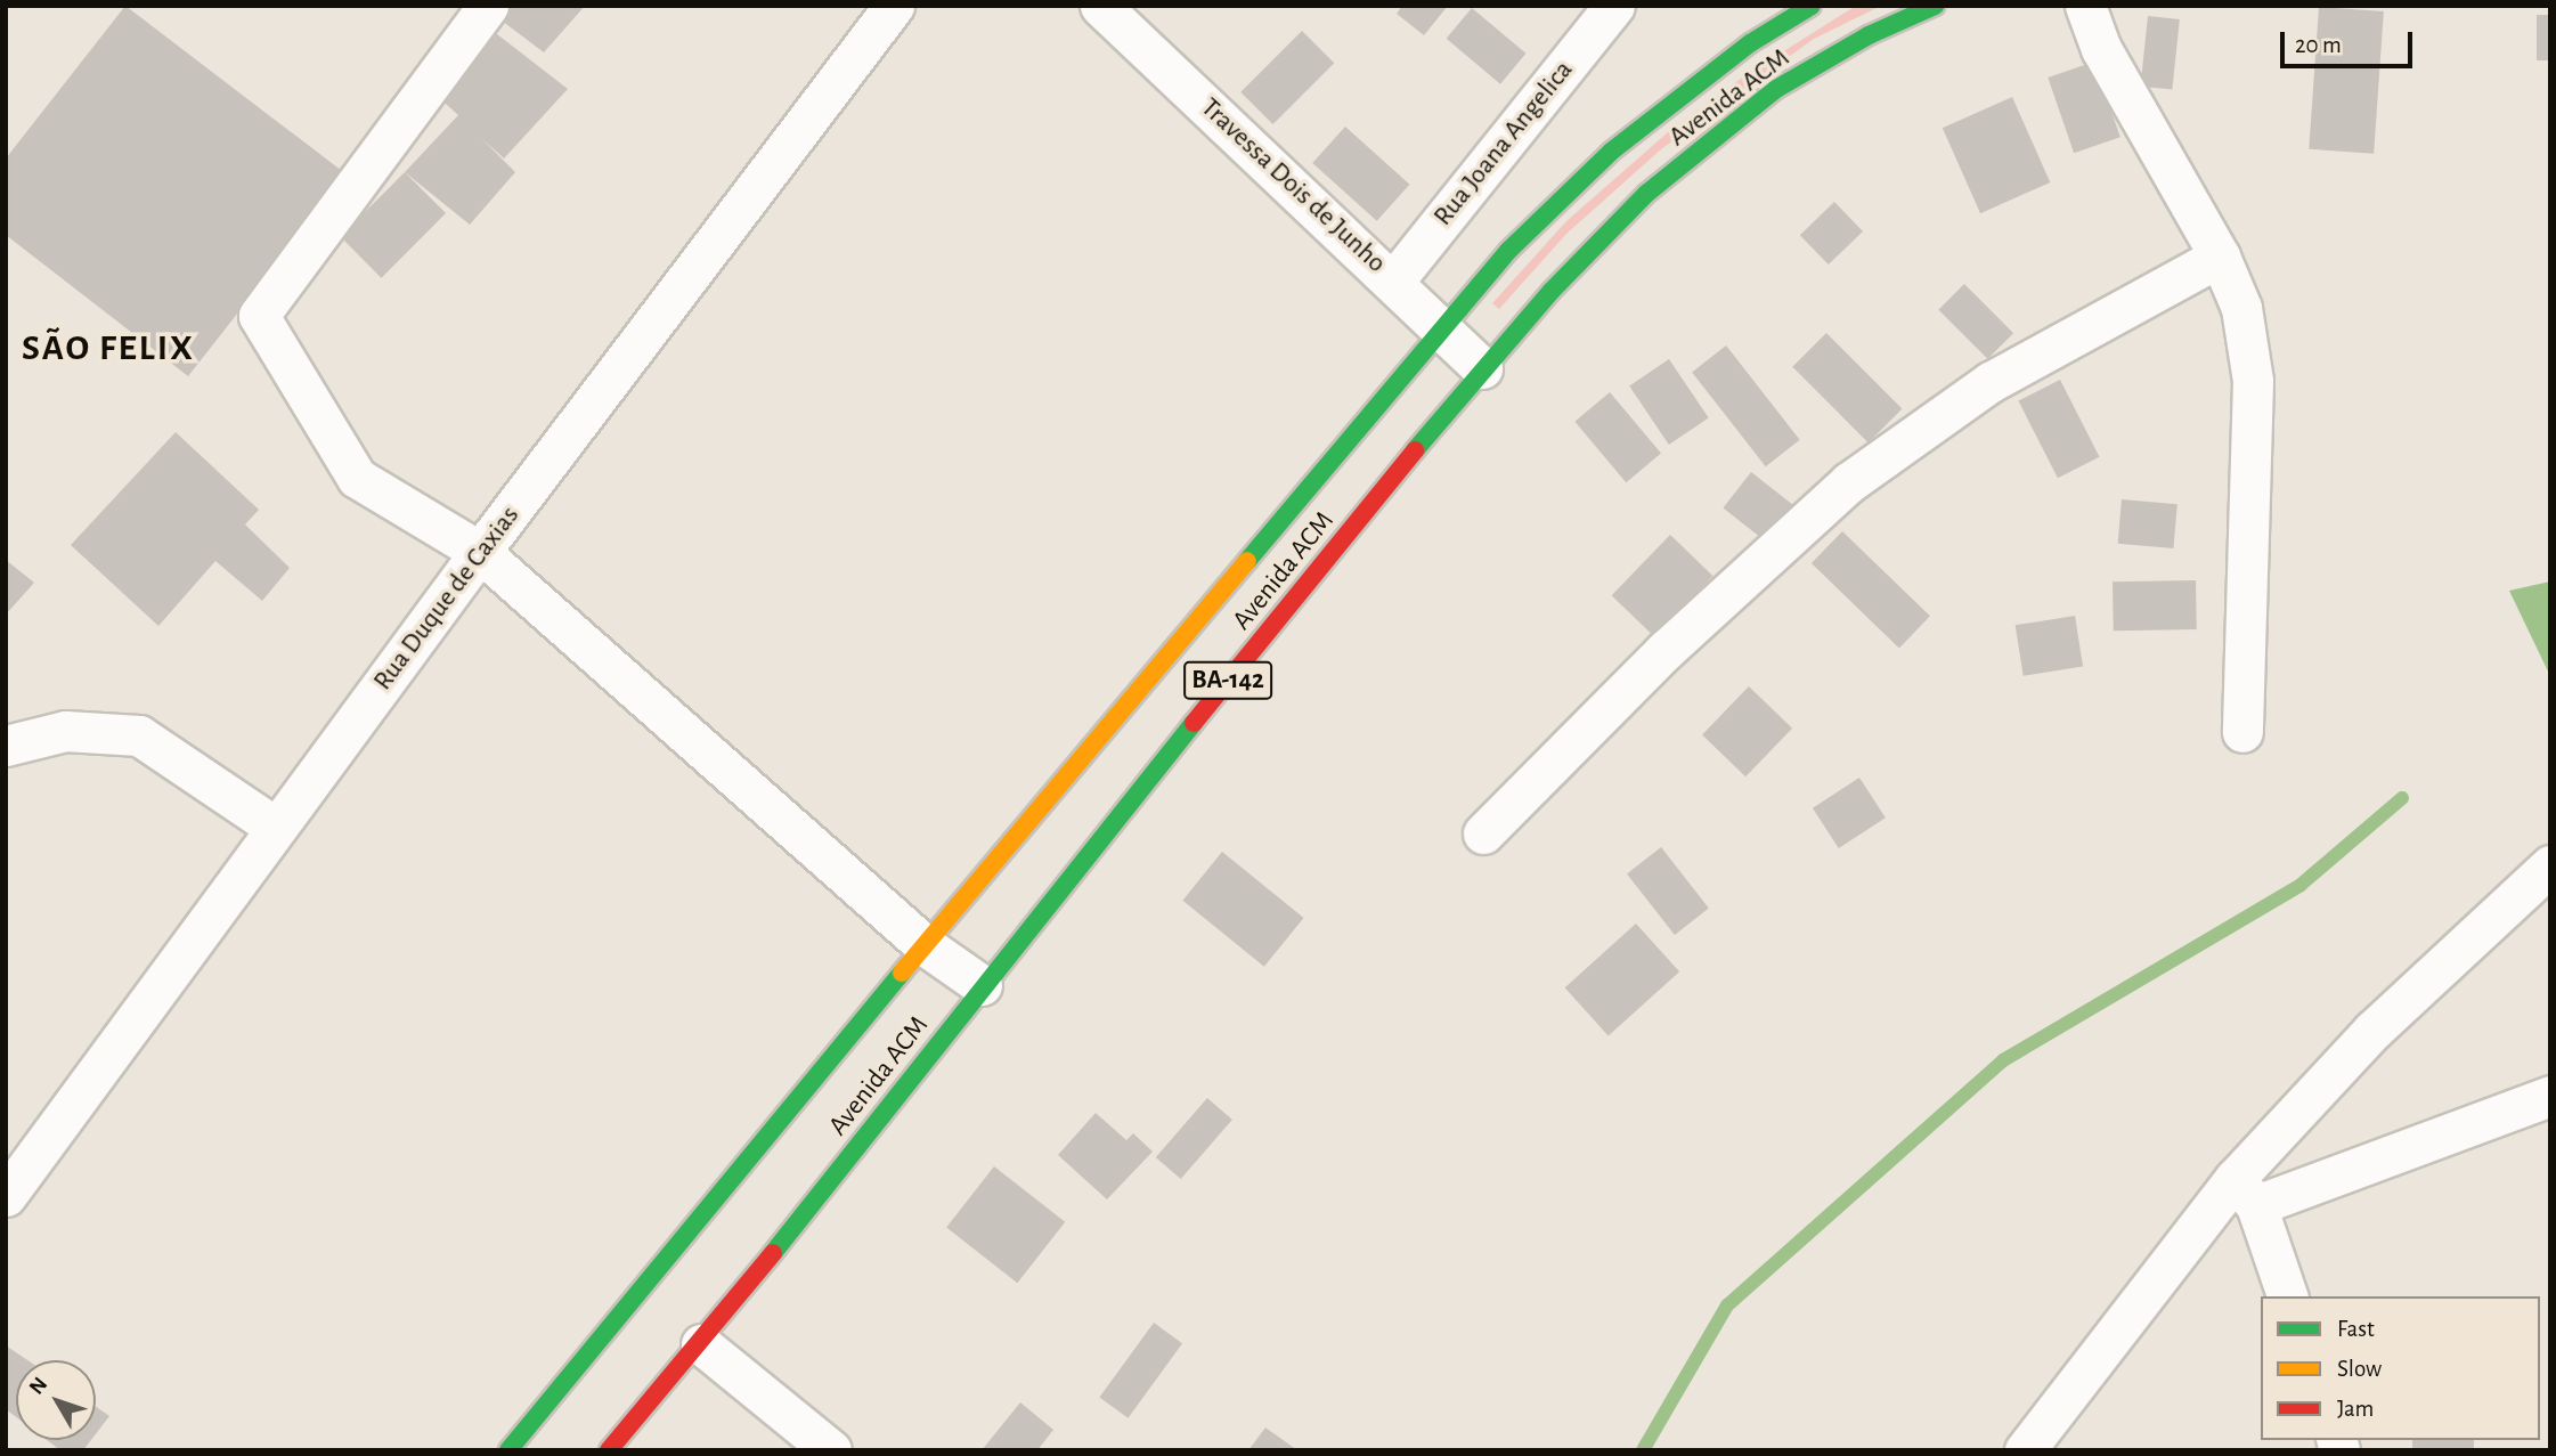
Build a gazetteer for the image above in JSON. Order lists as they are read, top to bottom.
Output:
{
  "streets": {
    "main road": ["Avenida ACM", "BA-142"],
    "street": ["Rua Joana Angelica", "Travessa Dois de Junho", "Rua Duque de Caxias"]
  },
  "crossings": [
    ["Avenida ACM", "Travessa Dois de Junho"],
    ["Rua Joana Angelica", "Travessa Dois de Junho"]
  ],
  "districts": ["SÃO FELIX"],
  "legend": ["Fast", "Slow", "Jam"],
  "scale_bar": "20 m",
  "north": "top left"
}
